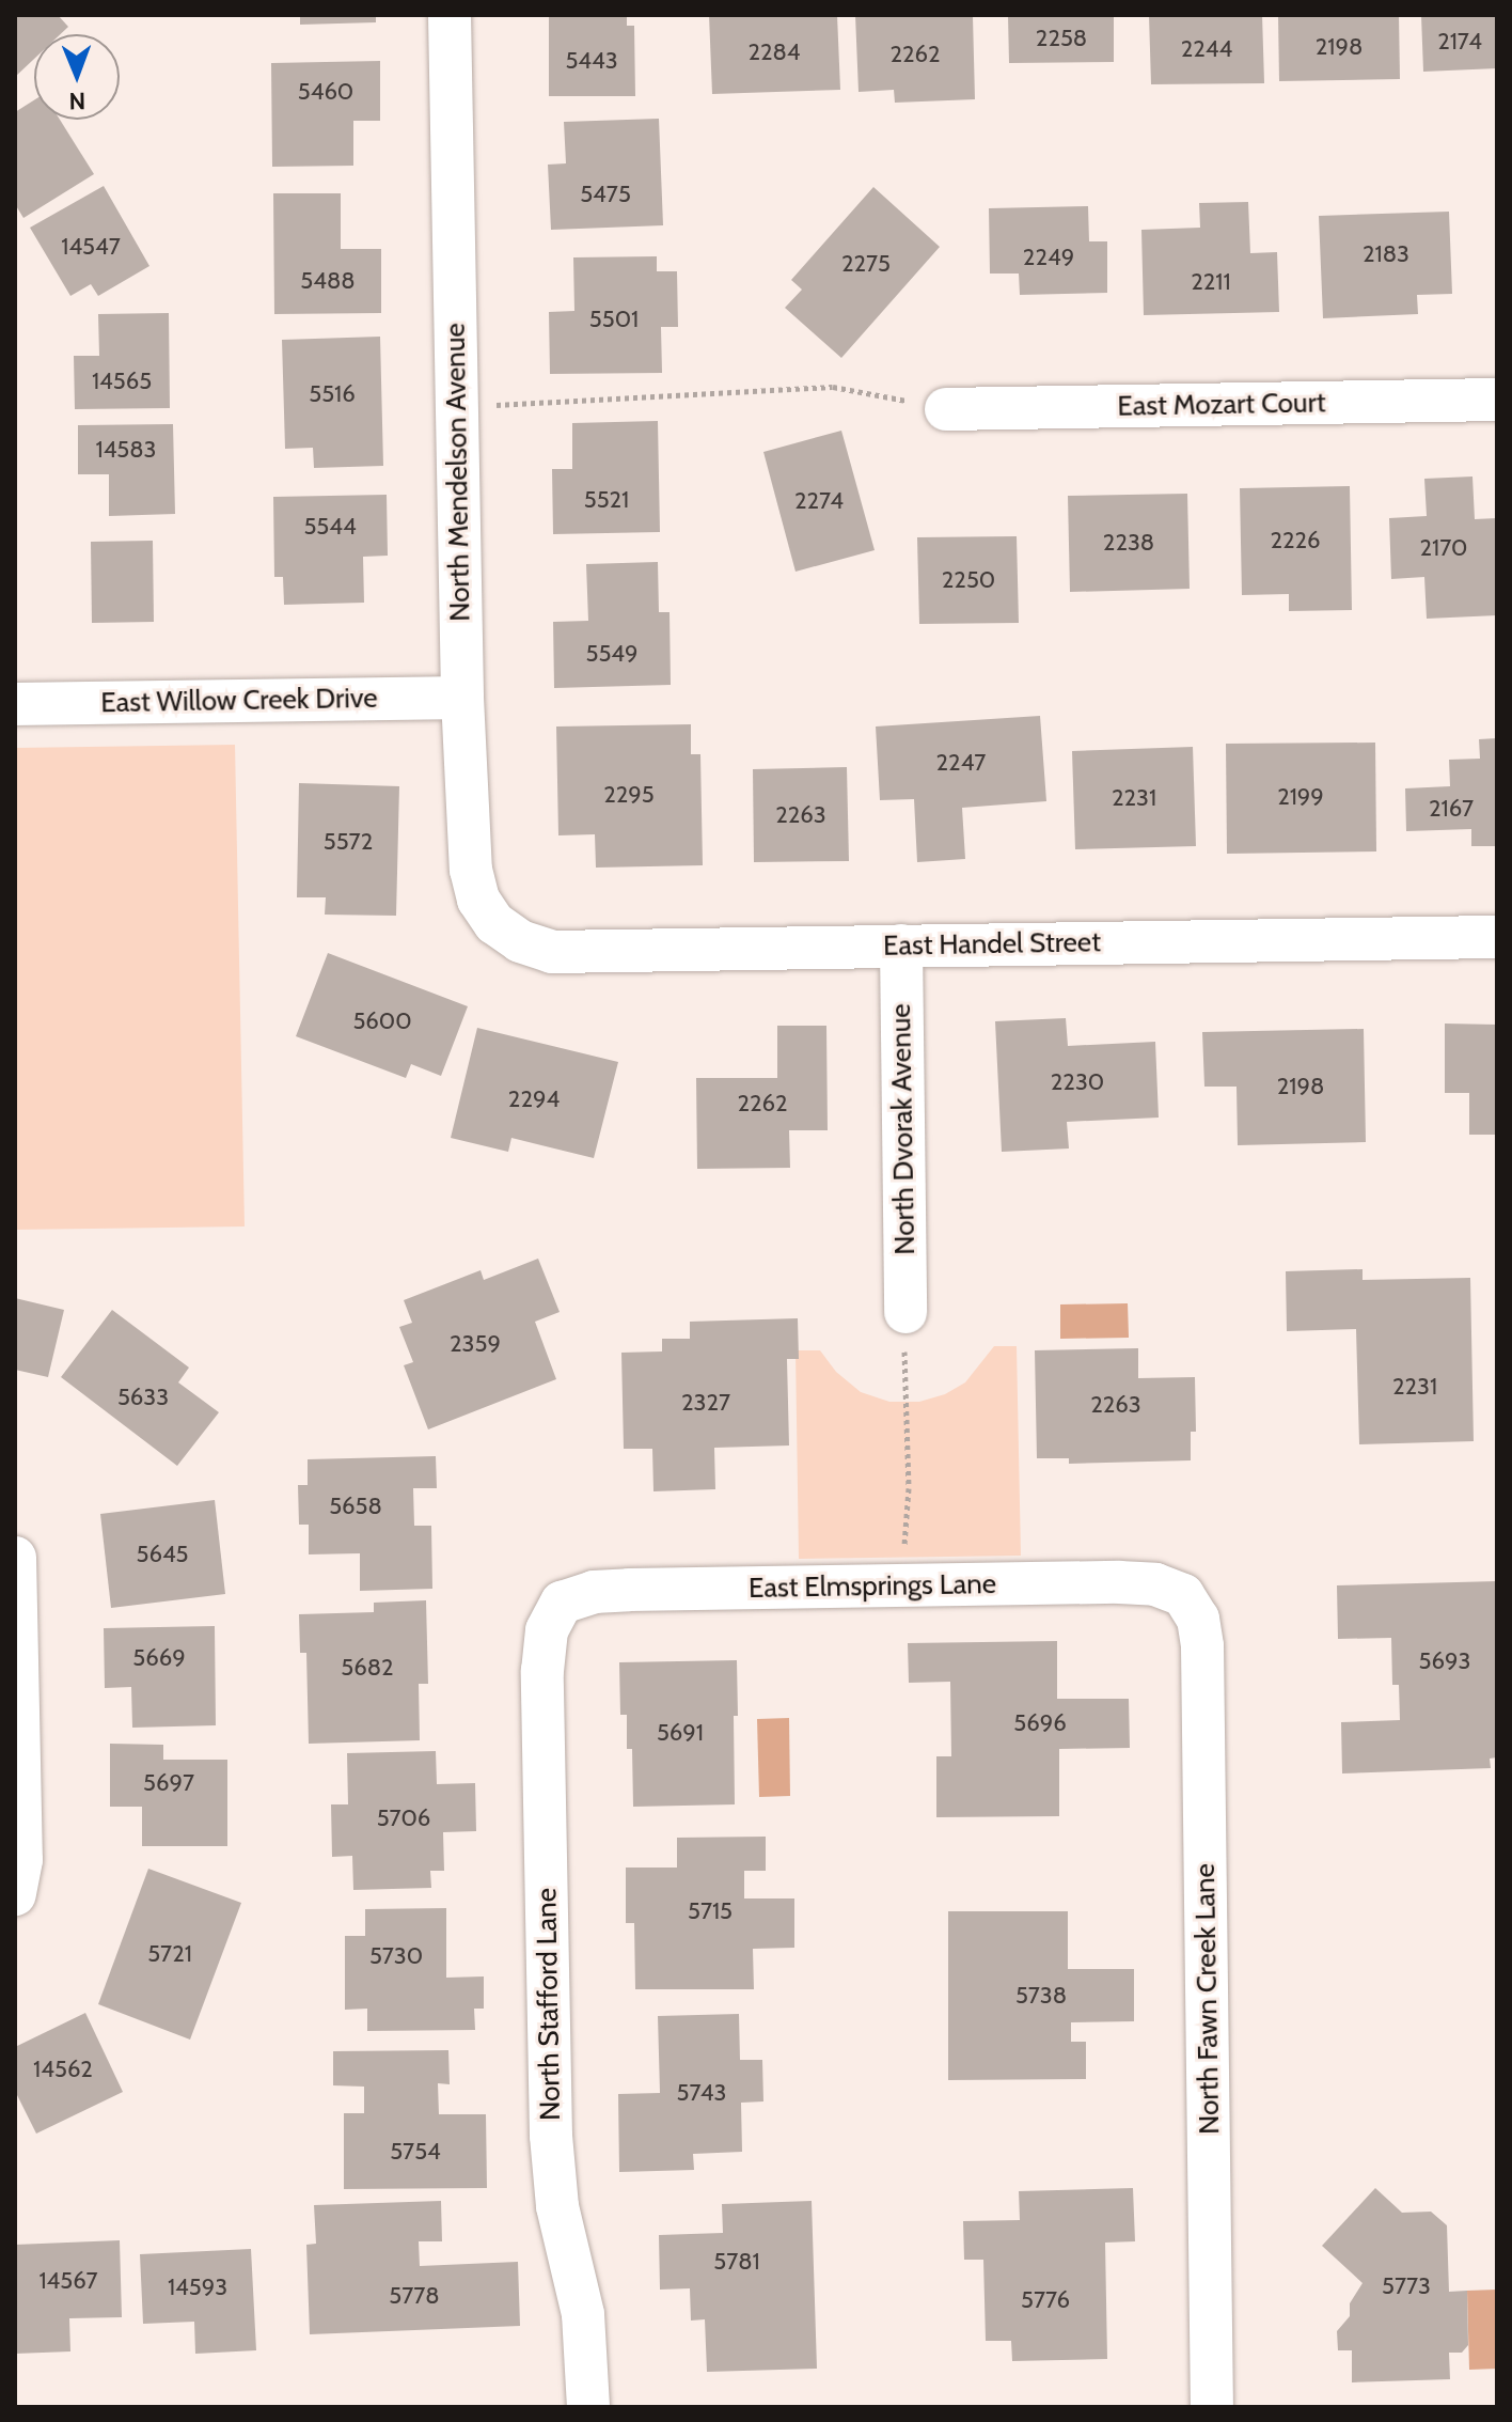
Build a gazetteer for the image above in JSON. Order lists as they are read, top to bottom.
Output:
{
  "streets": {
    "street": [
      "East Mozart Court",
      "North Mendelson Avenue",
      "East Willow Creek Drive",
      "East Handel Street",
      "North Dvorak Avenue",
      "East Elmsprings Lane",
      "North Fawn Creek Lane",
      "North Stafford Lane"
    ]
  },
  "crossings": [
    ["North Mendelson Avenue", "East Willow Creek Drive"],
    ["North Mendelson Avenue", "East Handel Street"],
    ["East Handel Street", "North Dvorak Avenue"],
    ["East Elmsprings Lane", "North Fawn Creek Lane"],
    ["East Elmsprings Lane", "North Stafford Lane"]
  ],
  "house_numbers": [
    "2258",
    "2174",
    "2198",
    "2244",
    "2284",
    "2262",
    "5443",
    "5460",
    "5475",
    "14547",
    "2183",
    "2249",
    "2275",
    "5488",
    "2211",
    "5501",
    "14565",
    "5516",
    "14583",
    "5521",
    "2274",
    "5544",
    "2226",
    "2238",
    "2170",
    "2250",
    "5549",
    "2247",
    "2295",
    "2199",
    "2231",
    "2167",
    "2263",
    "5572",
    "5600",
    "2230",
    "2198",
    "2294",
    "2262",
    "2359",
    "2231",
    "5633",
    "2327",
    "2263",
    "5658",
    "5645",
    "5669",
    "5693",
    "5682",
    "5696",
    "5691",
    "5697",
    "5706",
    "5715",
    "5721",
    "5730",
    "5738",
    "14562",
    "5743",
    "5754",
    "5781",
    "14567",
    "5773",
    "14593",
    "5778",
    "5776"
  ],
  "north": "bottom"
}
